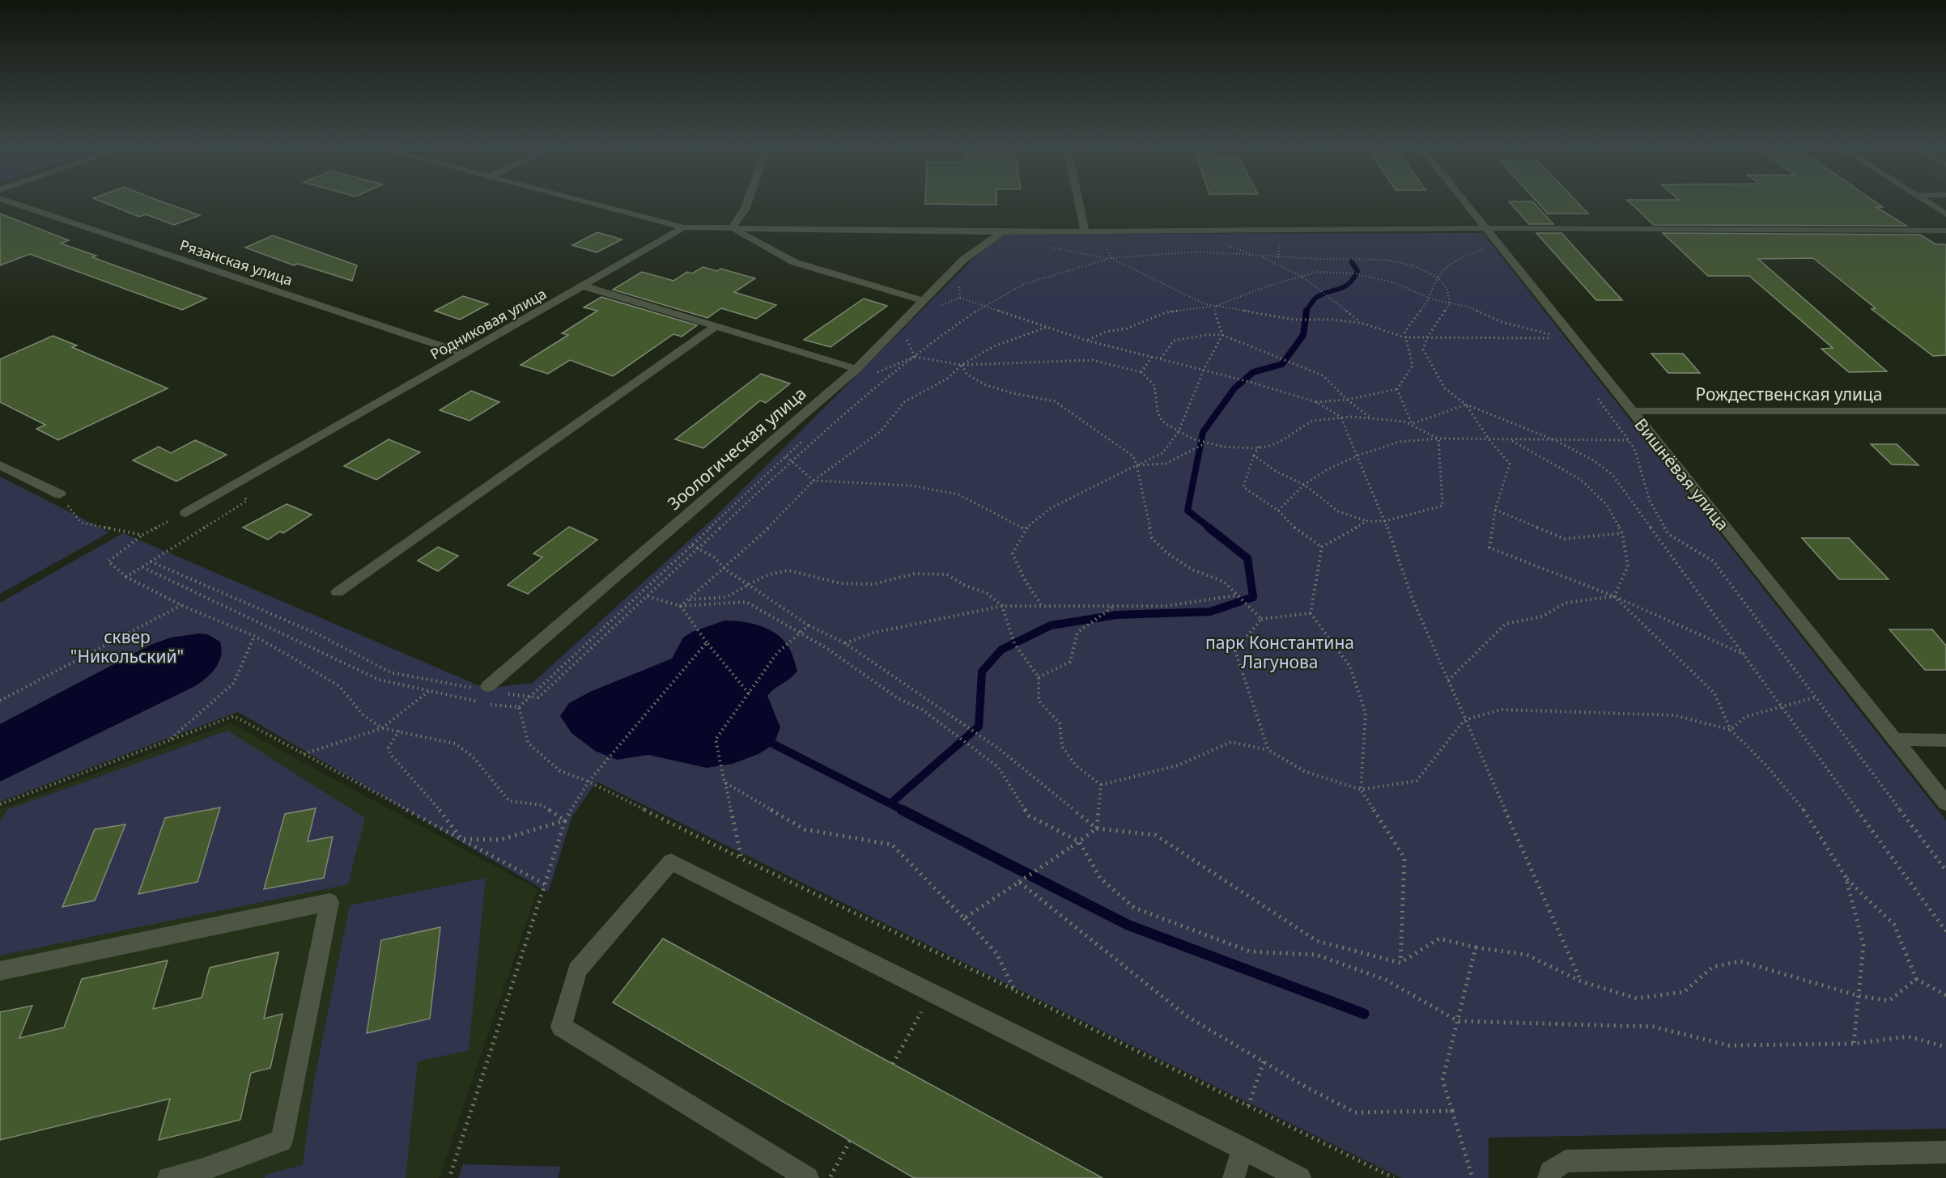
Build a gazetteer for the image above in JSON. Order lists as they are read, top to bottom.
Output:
{
  "streets": {
    "street": [
      "Рязанская улица",
      "Родниковая улица",
      "Рождественская улица",
      "Зоологическая улица",
      "Вишнёвая улица"
    ]
  },
  "crossings": [
    ["Рязанская улица", "Родниковая улица"],
    ["Рождественская улица", "Вишнёвая улица"]
  ],
  "parks": ["сквер \"Никольский\"", "парк Константина Лагунова"]
}
